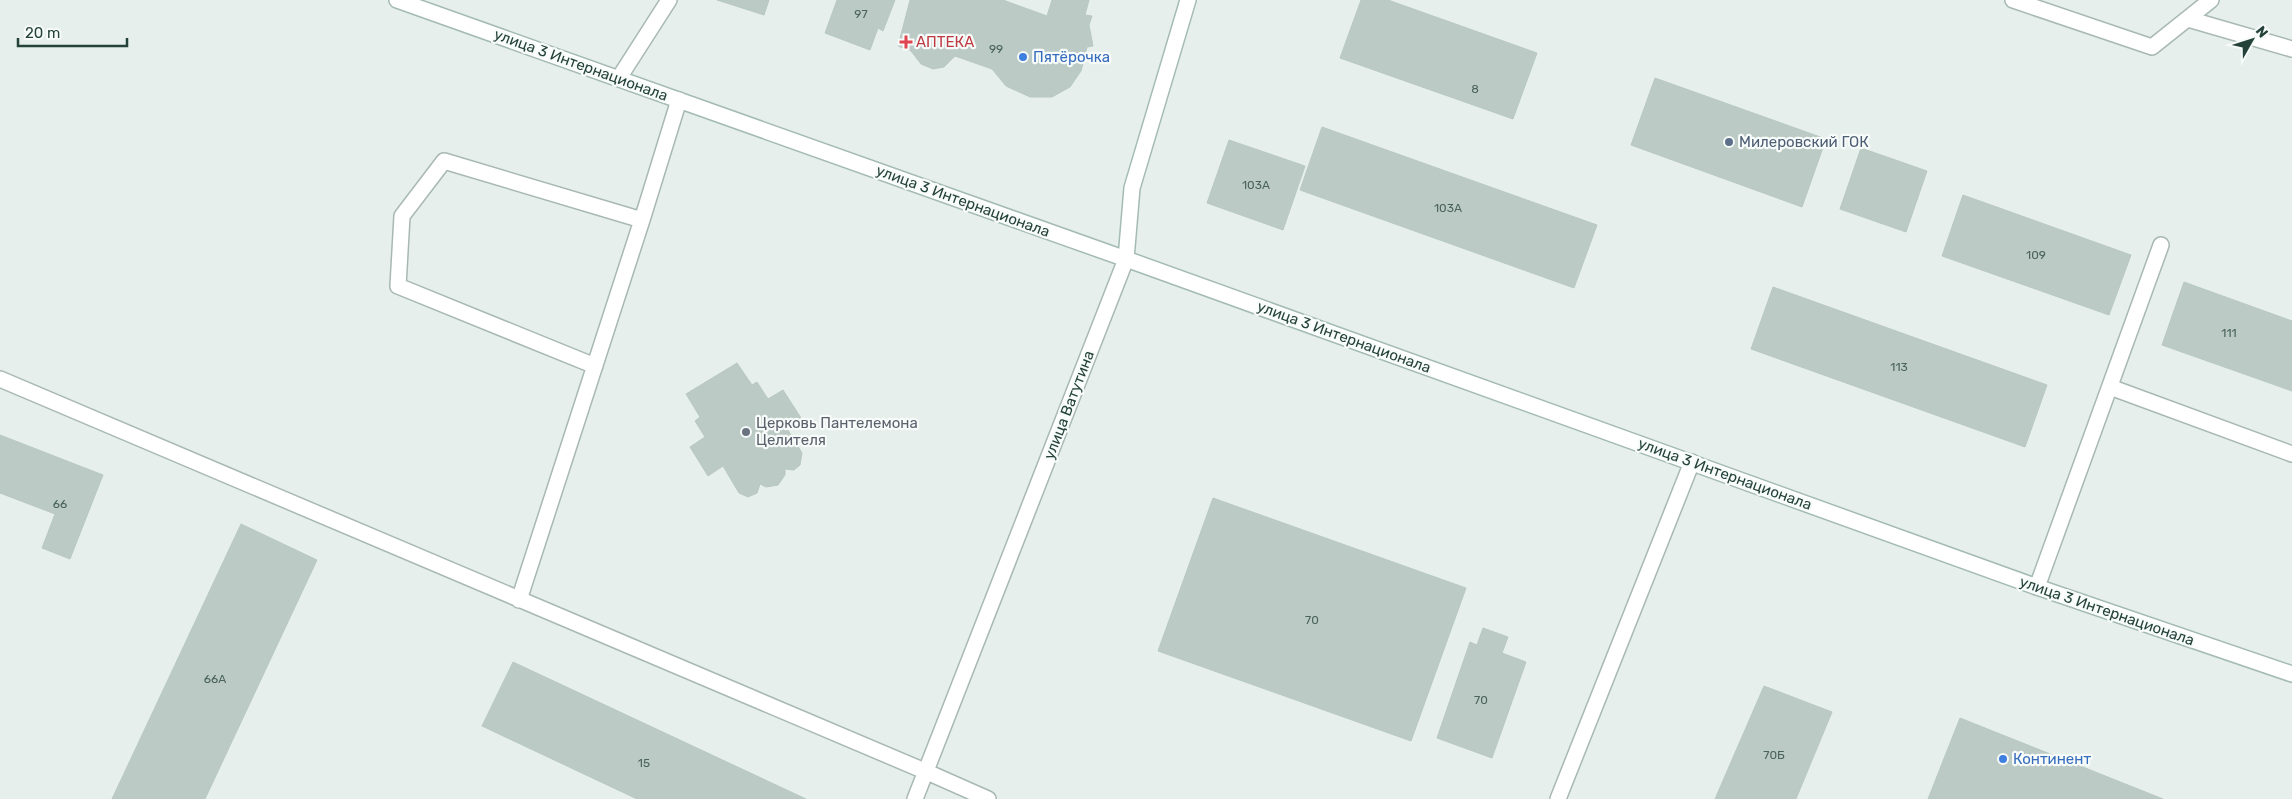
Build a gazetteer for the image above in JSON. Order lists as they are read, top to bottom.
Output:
{
  "streets": {
    "main road": ["улица 3 Интернационала", "улица Ватутина"]
  },
  "crossings": [
    ["улица 3 Интернационала", "улица Ватутина"]
  ],
  "places": {
    "health": ["АПТЕКА"],
    "other": [
      "Пятёрочка",
      "Милеровский ГОК",
      "Церковь Пантелемона Целителя",
      "Континент"
    ]
  },
  "house_numbers": [
    "97",
    "99",
    "8",
    "103А",
    "103А",
    "109",
    "111",
    "113",
    "66",
    "70",
    "66А",
    "70",
    "70Б",
    "15"
  ],
  "scale_bar": "20 m",
  "north": "top right"
}
